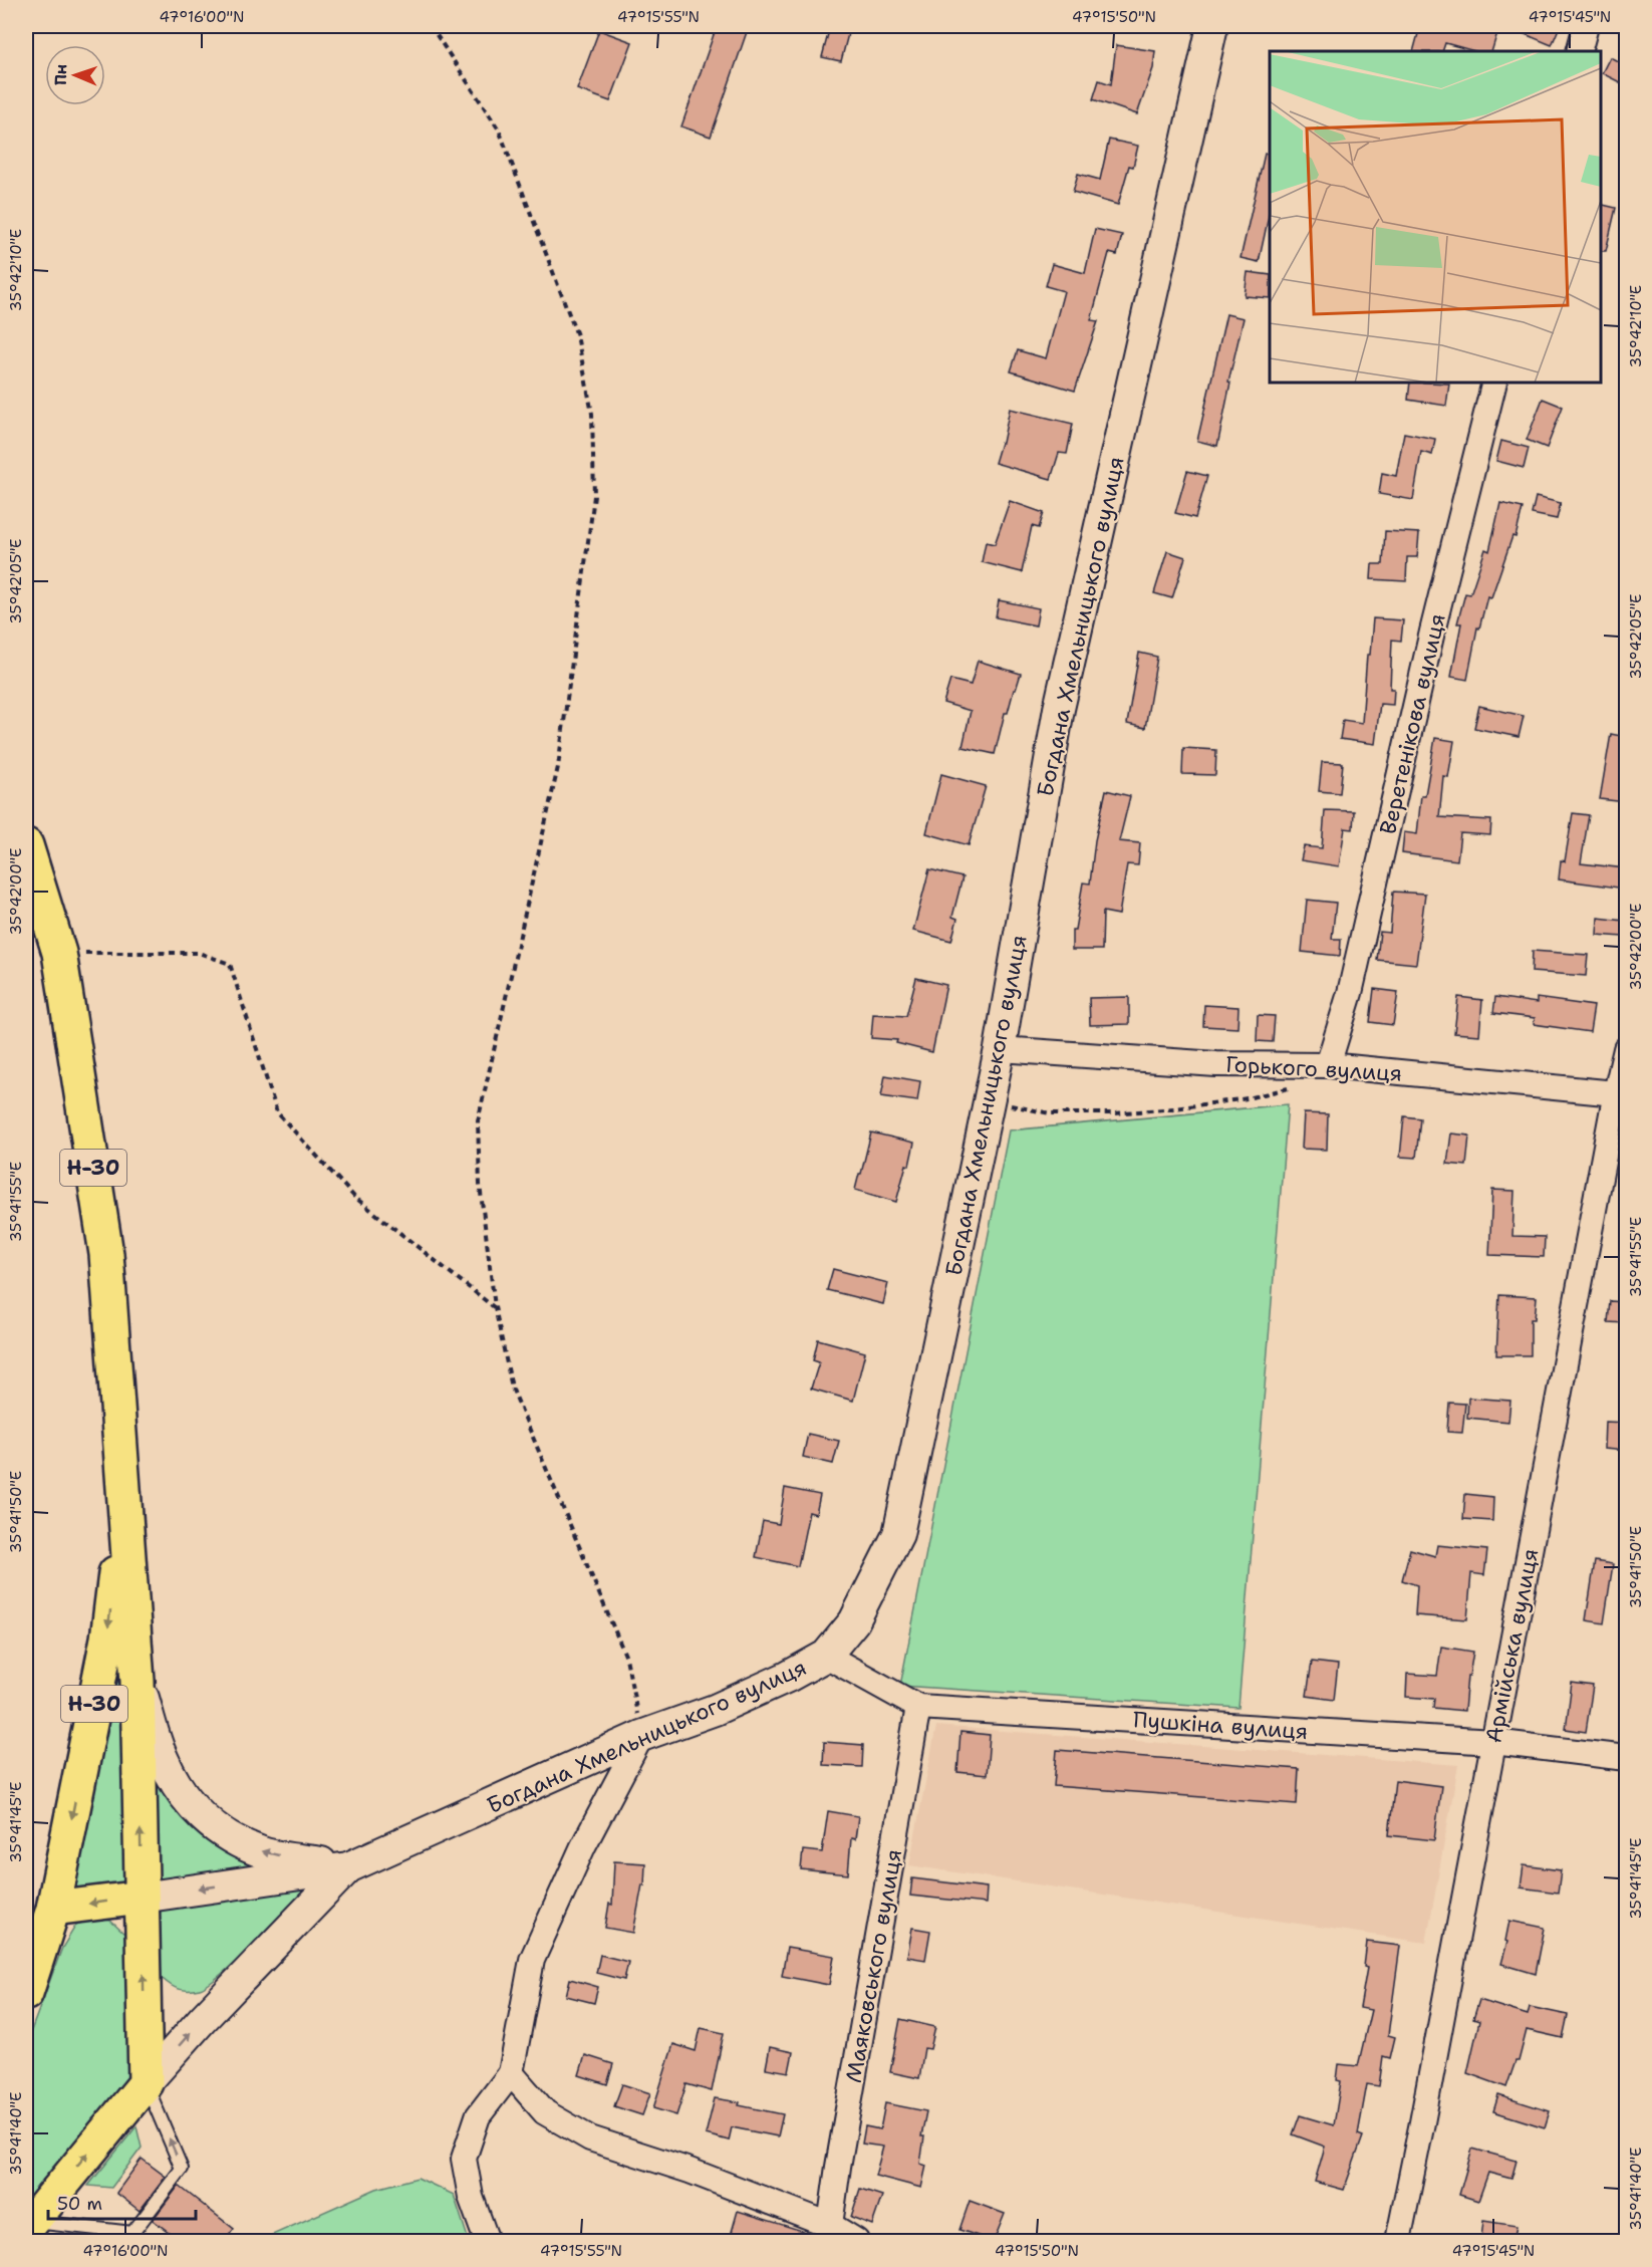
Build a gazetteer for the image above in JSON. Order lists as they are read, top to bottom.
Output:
{
  "streets": {
    "main road": ["Н-30"],
    "street": [
      "Богдана Хмельницького вулиця",
      "Веретенікова вулиця",
      "Горького вулиця",
      "Армійська вулиця",
      "Пушкіна вулиця",
      "Маяковського вулиця"
    ]
  },
  "crossings": [
    ["Богдана Хмельницького вулиця", "Горького вулиця"],
    ["Богдана Хмельницького вулиця", "Пушкіна вулиця"],
    ["Веретенікова вулиця", "Горького вулиця"],
    ["Горького вулиця", "Армійська вулиця"],
    ["Армійська вулиця", "Пушкіна вулиця"],
    ["Пушкіна вулиця", "Маяковського вулиця"]
  ],
  "scale_bar": "50 m",
  "north": "left",
  "coordinates": [
    "47°16'00\"N",
    "47°15'55\"N",
    "47°15'50\"N",
    "47°15'45\"N",
    "35°42'10\"E",
    "35°42'05\"E",
    "35°42'00\"E",
    "35°41'55\"E",
    "35°41'50\"E",
    "35°41'45\"E",
    "35°41'40\"E"
  ]
}
